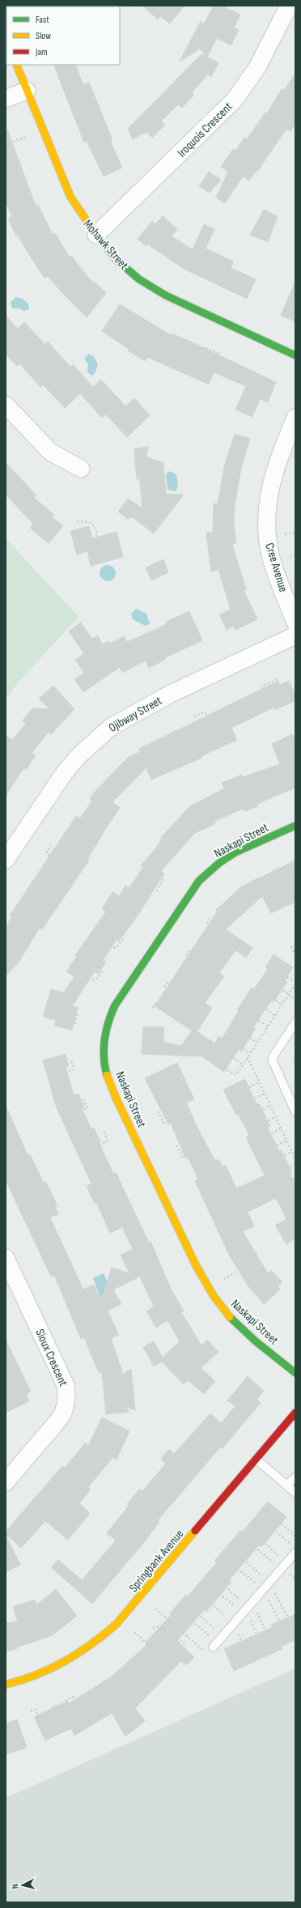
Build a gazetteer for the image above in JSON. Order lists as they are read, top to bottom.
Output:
{
  "streets": {
    "street": [
      "Iroquois Crescent",
      "Mohawk Street",
      "Cree Avenue",
      "Ojibway Street",
      "Naskapi Street",
      "Sioux Crescent",
      "Springbank Avenue"
    ]
  },
  "crossings": [
    ["Iroquois Crescent", "Mohawk Street"]
  ],
  "legend": ["Fast", "Slow", "Jam"],
  "north": "left"
}
